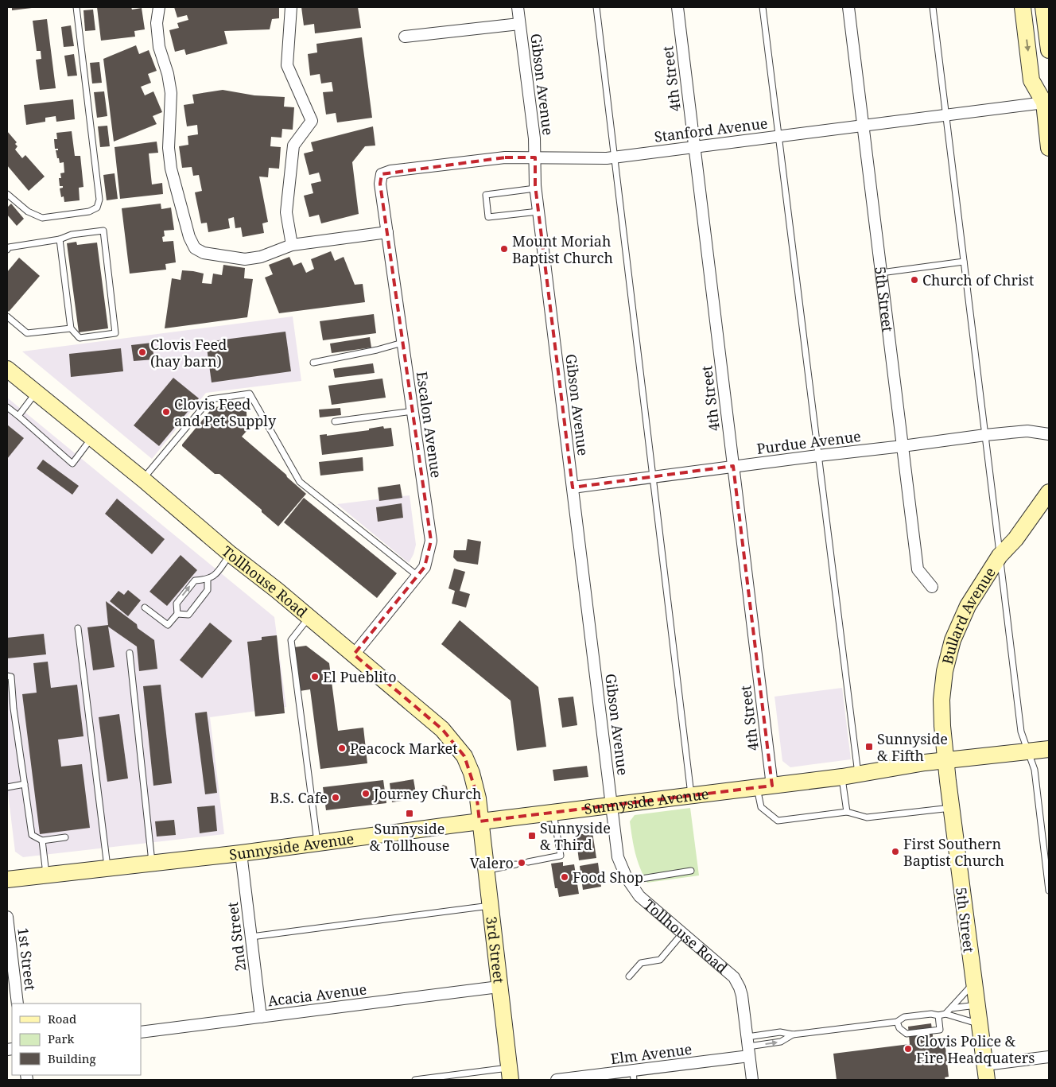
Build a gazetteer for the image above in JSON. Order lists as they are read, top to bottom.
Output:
{
  "streets": {
    "main road": [
      "5th Street",
      "Tollhouse Road",
      "Bullard Avenue",
      "Sunnyside Avenue",
      "3rd Street"
    ],
    "street": [
      "4th Street",
      "Gibson Avenue",
      "Stanford Avenue",
      "Escalon Avenue",
      "Purdue Avenue",
      "2nd Street",
      "1st Street",
      "Acacia Avenue",
      "Elm Avenue"
    ]
  },
  "crossings": [
    ["4th Street", "Stanford Avenue"],
    ["4th Street", "Purdue Avenue"],
    ["4th Street", "Sunnyside Avenue"],
    ["Gibson Avenue", "Stanford Avenue"],
    ["Gibson Avenue", "Purdue Avenue"],
    ["Gibson Avenue", "Tollhouse Road"],
    ["Gibson Avenue", "Sunnyside Avenue"],
    ["Stanford Avenue", "5th Street"],
    ["Stanford Avenue", "Escalon Avenue"],
    ["5th Street", "Purdue Avenue"],
    ["5th Street", "Bullard Avenue"],
    ["5th Street", "Sunnyside Avenue"],
    ["Escalon Avenue", "Tollhouse Road"],
    ["Tollhouse Road", "Sunnyside Avenue"],
    ["Tollhouse Road", "3rd Street"],
    ["Tollhouse Road", "Elm Avenue"],
    ["Bullard Avenue", "Sunnyside Avenue"],
    ["Sunnyside Avenue", "2nd Street"],
    ["Sunnyside Avenue", "3rd Street"],
    ["2nd Street", "Acacia Avenue"],
    ["3rd Street", "Acacia Avenue"]
  ],
  "places": {
    "other": [
      "Mount Moriah Baptist Church",
      "Church of Christ",
      "Clovis Feed (hay barn)",
      "Clovis Feed and Pet Supply",
      "El Pueblito",
      "Peacock Market",
      "Journey Church",
      "B.S. Cafe",
      "First Southern Baptist Church",
      "Valero",
      "Food Shop",
      "Clovis Police & Fire Headquaters"
    ],
    "transit": ["Sunnyside & Fifth", "Sunnyside & Tollhouse", "Sunnyside & Third"]
  },
  "legend": ["Road", "Park", "Building"]
}
